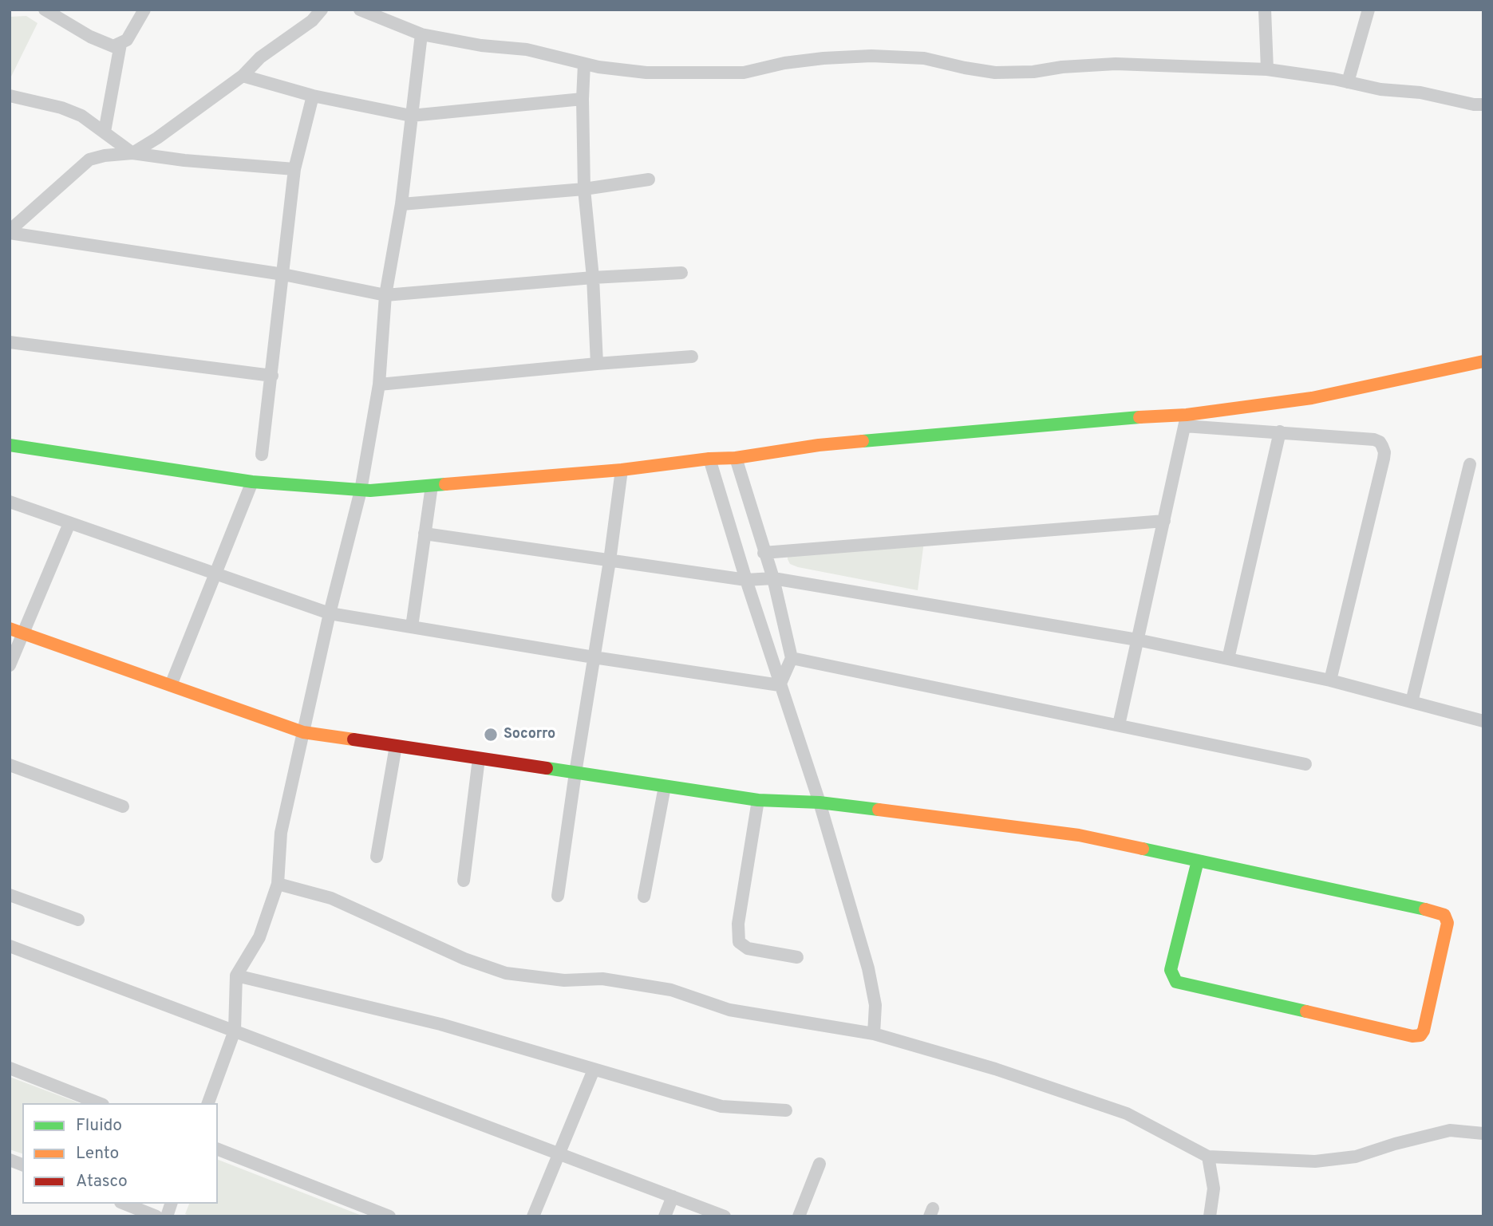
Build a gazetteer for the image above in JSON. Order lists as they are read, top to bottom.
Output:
{
  "places": ["Socorro"],
  "legend": ["Fluido", "Lento", "Atasco"]
}
